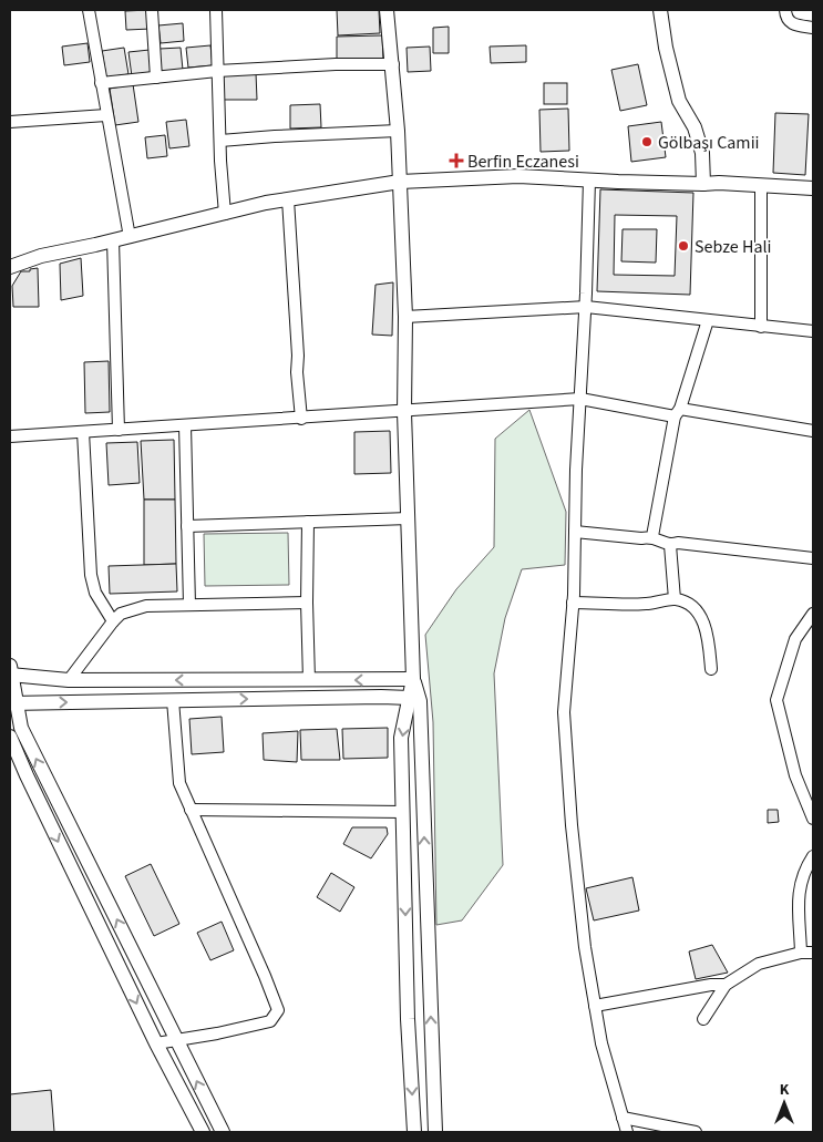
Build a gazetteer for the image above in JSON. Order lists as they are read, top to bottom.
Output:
{
  "places": {
    "other": ["Gölbaşı Camii", "Sebze Hali"],
    "health": ["Berfin Eczanesi"]
  },
  "north": "top"
}
